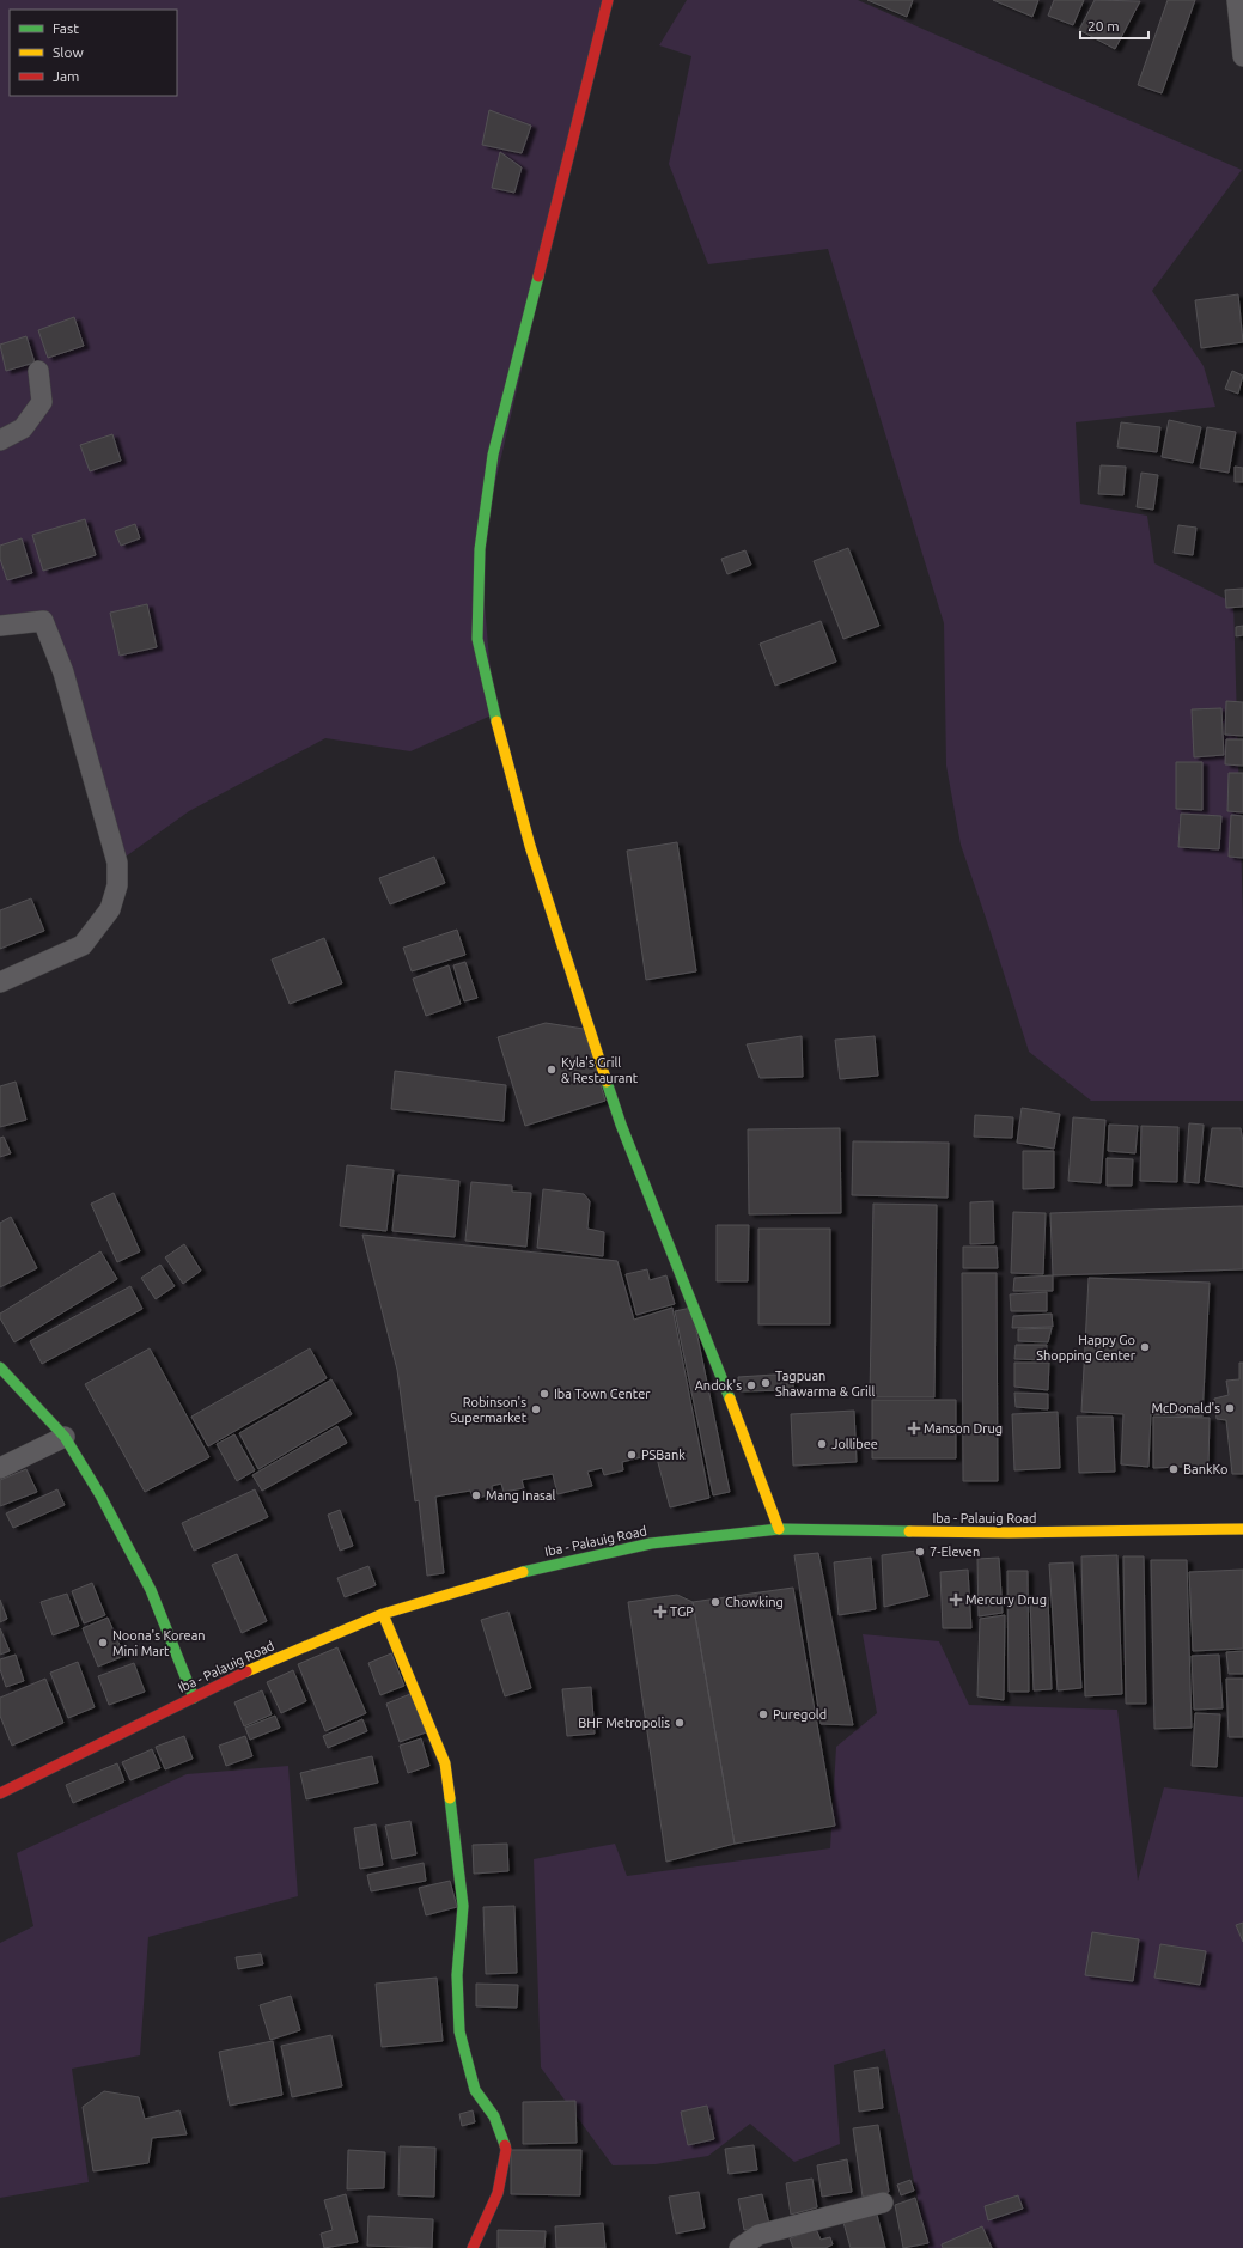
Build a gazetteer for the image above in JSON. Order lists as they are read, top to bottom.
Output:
{
  "streets": {
    "main road": ["Iba - Palauig Road"]
  },
  "places": {
    "other": [
      "Kyla's Grill & Restaurant",
      "Happy Go Shopping Center",
      "Tagpuan Shawarma & Grill",
      "Andok's",
      "Iba Town Center",
      "McDonald's",
      "Robinson's Supermarket",
      "Jollibee",
      "PSBank",
      "BankKo",
      "Mang Inasal",
      "7-Eleven",
      "Chowking",
      "Noona's Korean Mini Mart",
      "Puregold",
      "BHF Metropolis"
    ],
    "health": ["Manson Drug", "Mercury Drug", "TGP"]
  },
  "legend": ["Fast", "Slow", "Jam"],
  "scale_bar": "20 m"
}
